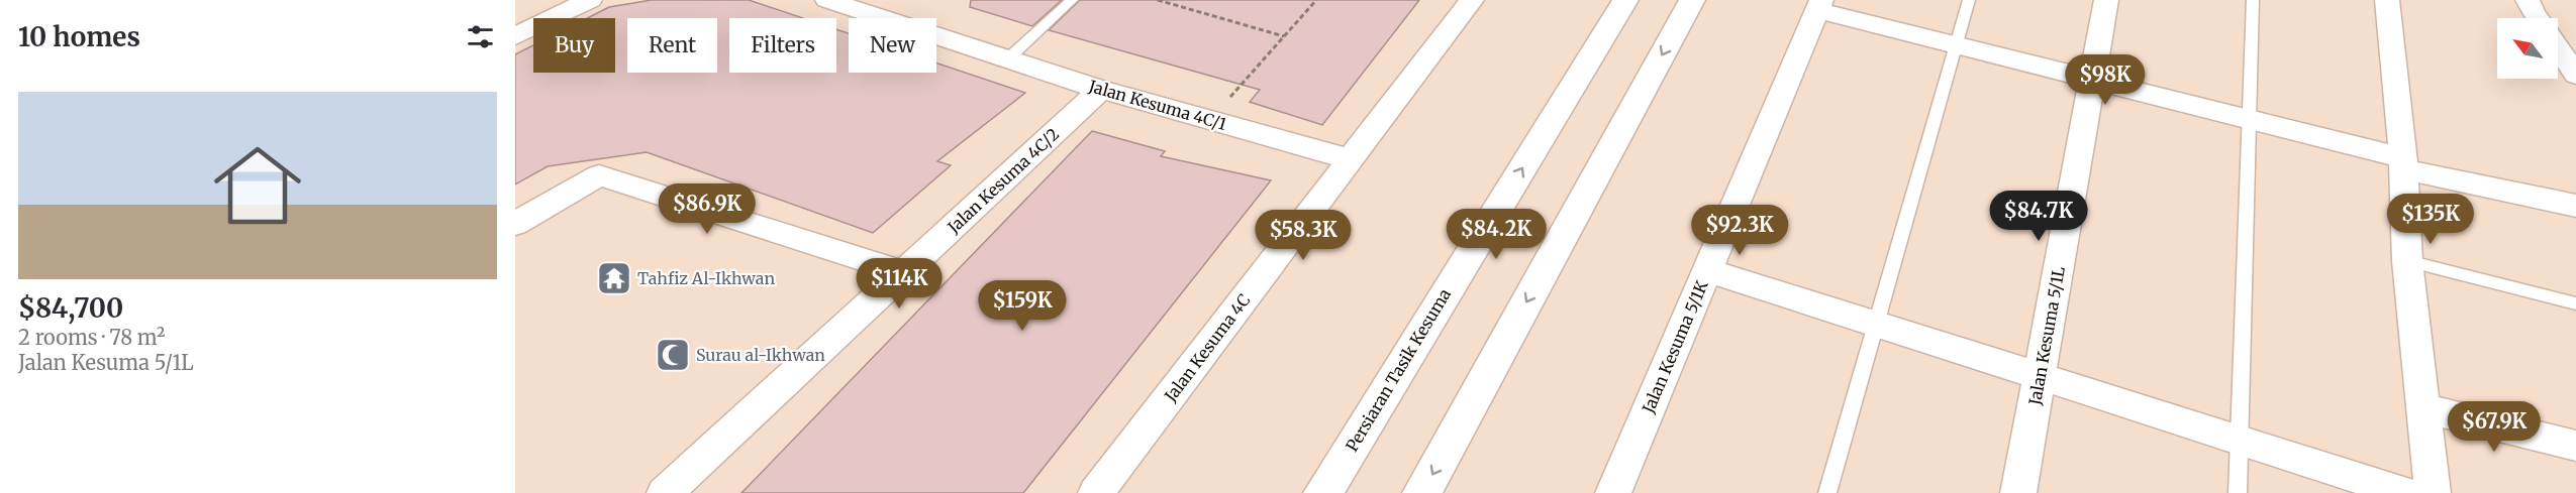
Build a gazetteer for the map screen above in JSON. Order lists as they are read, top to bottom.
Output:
{
  "streets": {
    "street": [
      "Jalan Kesuma 4C/1",
      "Jalan Kesuma 4C/2",
      "Jalan Kesuma 5/1L",
      "Jalan Kesuma 5/1K",
      "Jalan Kesuma 4C",
      "Persiaran Tasik Kesuma"
    ]
  },
  "crossings": [
    ["Jalan Kesuma 4C/1", "Jalan Kesuma 4C/2"],
    ["Jalan Kesuma 4C/1", "Jalan Kesuma 4C"]
  ],
  "places": {
    "temple": ["Tahfiz Al-Ikhwan"],
    "mosque": ["Surau al-Ikhwan"]
  },
  "north": "top left",
  "page": {
    "heading": "10 homes",
    "chip": [
      "Buy",
      "Rent",
      "Filters",
      "New"
    ],
    "price": [
      "$98K",
      "$86.9K",
      "$84.7K",
      "$135K",
      "$92.3K",
      "$84.2K",
      "$58.3K",
      "$114K",
      "$159K",
      "$67.9K"
    ],
    "list": [
      {
        "name": "$84,700",
        "note": "2 rooms · 78 m² · Jalan Kesuma 5/1L"
      }
    ]
  }
}
